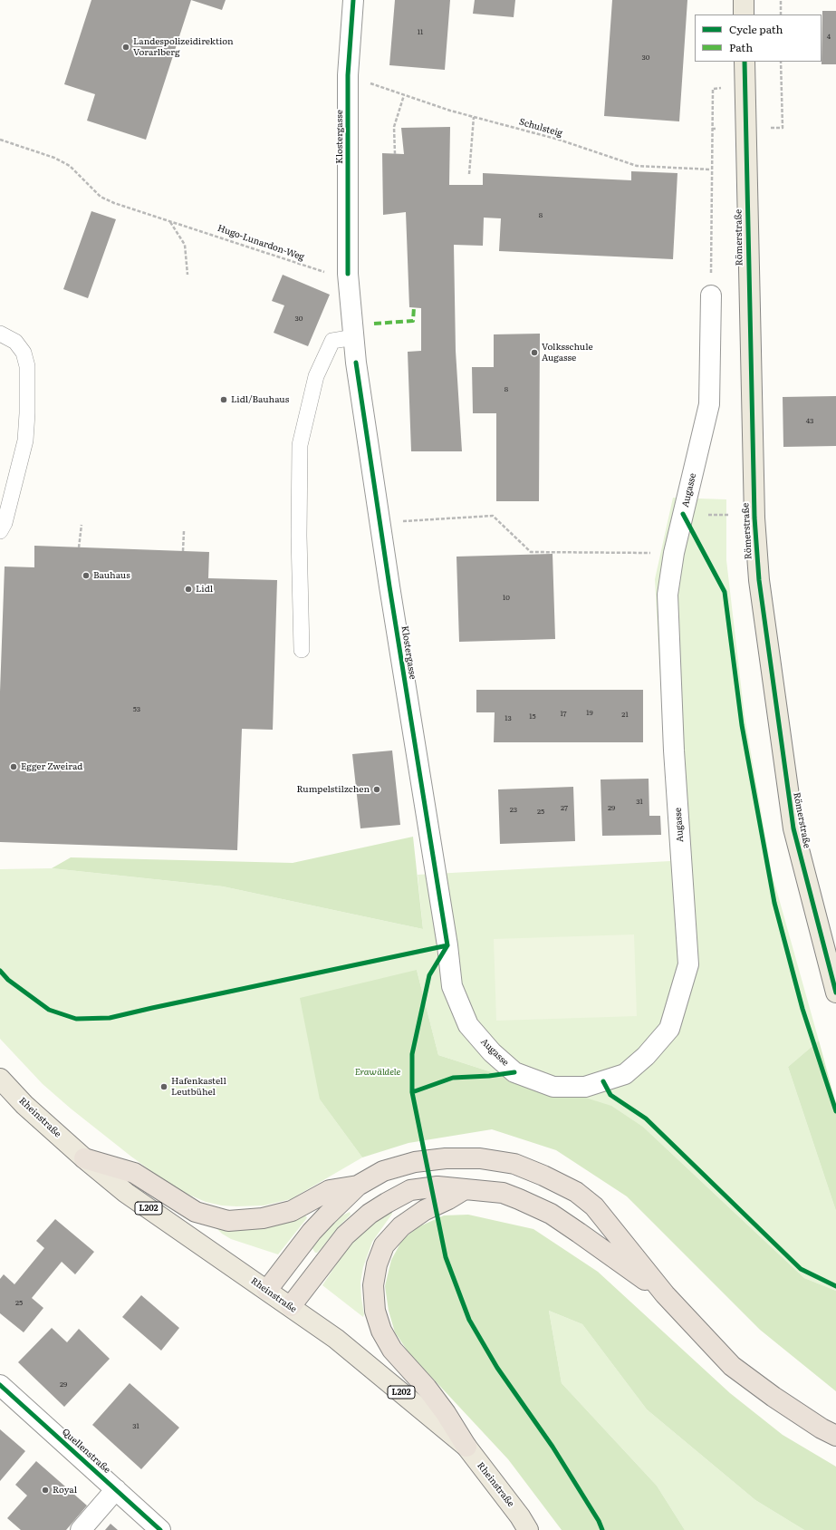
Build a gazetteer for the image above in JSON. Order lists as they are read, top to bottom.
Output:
{
  "streets": {
    "main road": ["Römerstraße", "Rheinstraße", "L202"],
    "street": ["Klostergasse", "Augasse", "Quellenstraße"],
    "path": ["Schulsteig", "Hugo-Lunardon-Weg"]
  },
  "crossings": [
    ["Klostergasse", "Hugo-Lunardon-Weg"],
    ["Klostergasse", "Augasse"]
  ],
  "parks": ["Erawäldele"],
  "places": [
    "Landespolizeidirektion Vorarlberg",
    "Volksschule Augasse",
    "Lidl/Bauhaus",
    "Bauhaus",
    "Lidl",
    "Egger Zweirad",
    "Rumpelstilzchen",
    "Hafenkastell Leutbühel",
    "Royal"
  ],
  "house_numbers": [
    "11",
    "4",
    "30",
    "8",
    "30",
    "8",
    "43",
    "10",
    "53",
    "19",
    "17",
    "21",
    "15",
    "13",
    "31",
    "27",
    "29",
    "23",
    "25",
    "25",
    "29",
    "31"
  ],
  "legend": ["Cycle path", "Path"]
}
